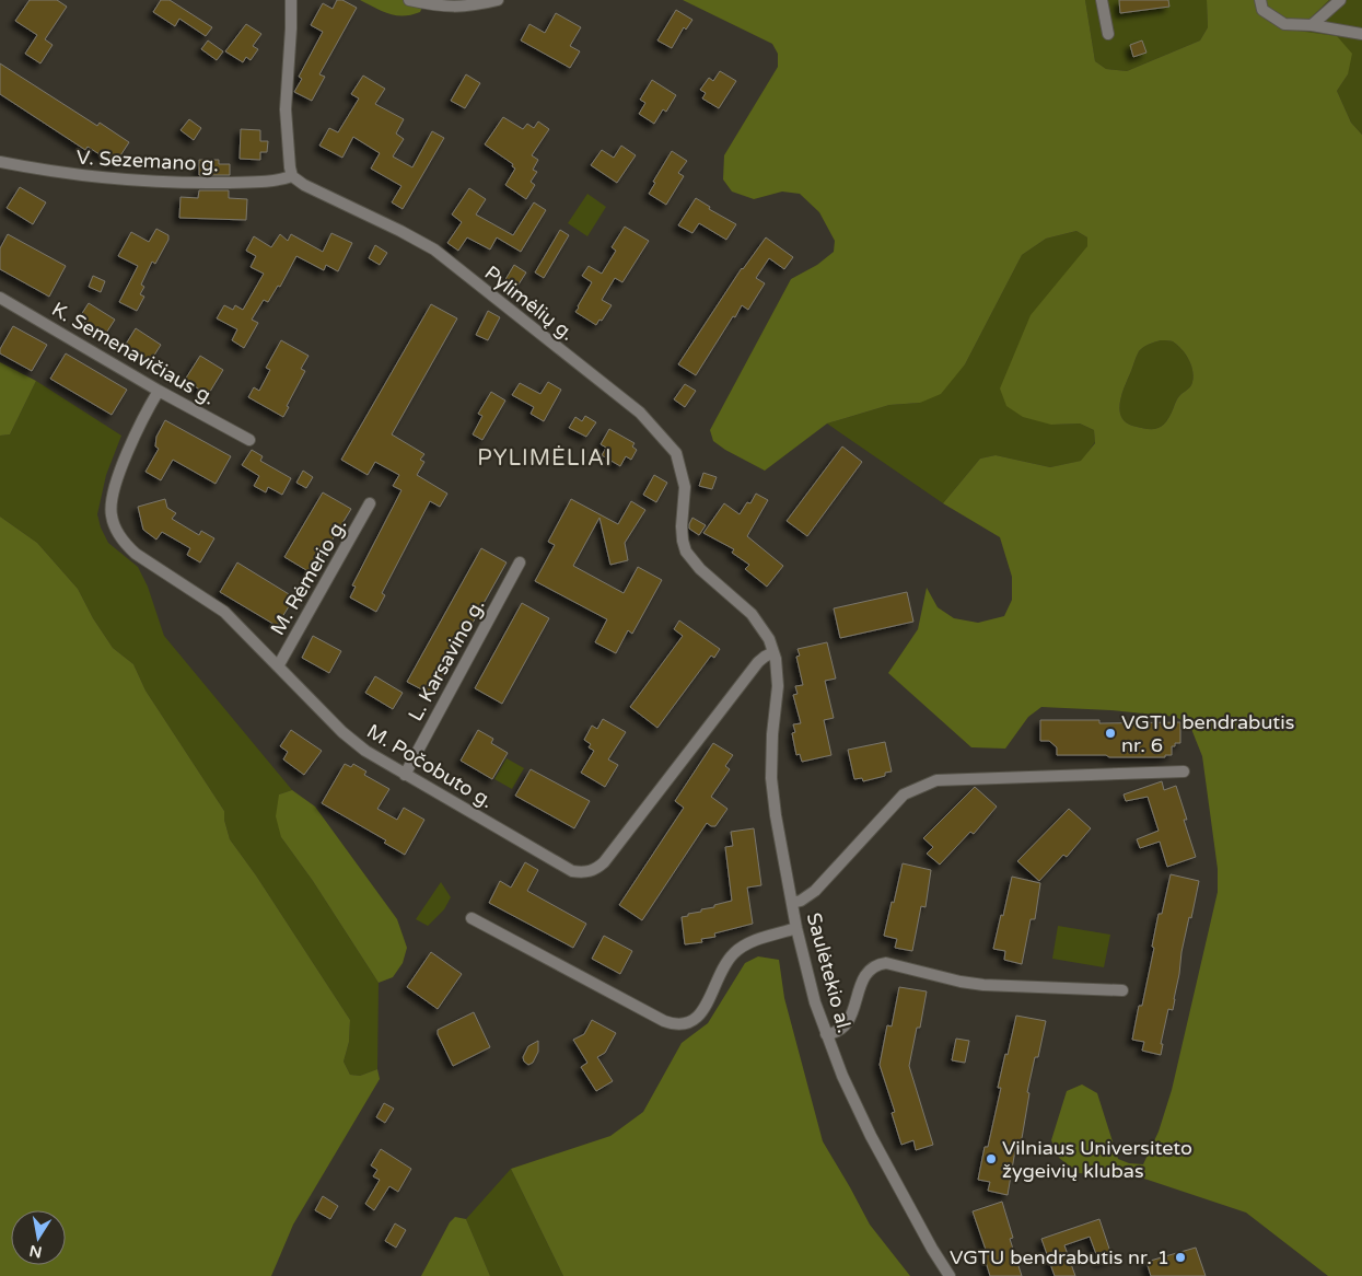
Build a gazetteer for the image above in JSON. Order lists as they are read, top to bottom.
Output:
{
  "streets": {
    "street": [
      "V. Sezemano g.",
      "Pylimėlių g.",
      "K. Semenavičiaus g.",
      "M. Rėmerio g.",
      "L. Karsavino g.",
      "M. Počobuto g.",
      "Saulėtekio al."
    ]
  },
  "crossings": [
    ["V. Sezemano g.", "Pylimėlių g."],
    ["Pylimėlių g.", "M. Počobuto g."],
    ["Pylimėlių g.", "Saulėtekio al."],
    ["K. Semenavičiaus g.", "M. Počobuto g."],
    ["M. Rėmerio g.", "M. Počobuto g."],
    ["L. Karsavino g.", "M. Počobuto g."],
    ["M. Počobuto g.", "Saulėtekio al."]
  ],
  "districts": ["PYLIMĖLIAI"],
  "places": ["VGTU bendrabutis nr. 6", "Vilniaus Universiteto žygeivių klubas", "VGTU bendrabutis nr. 1"],
  "north": "bottom"
}
